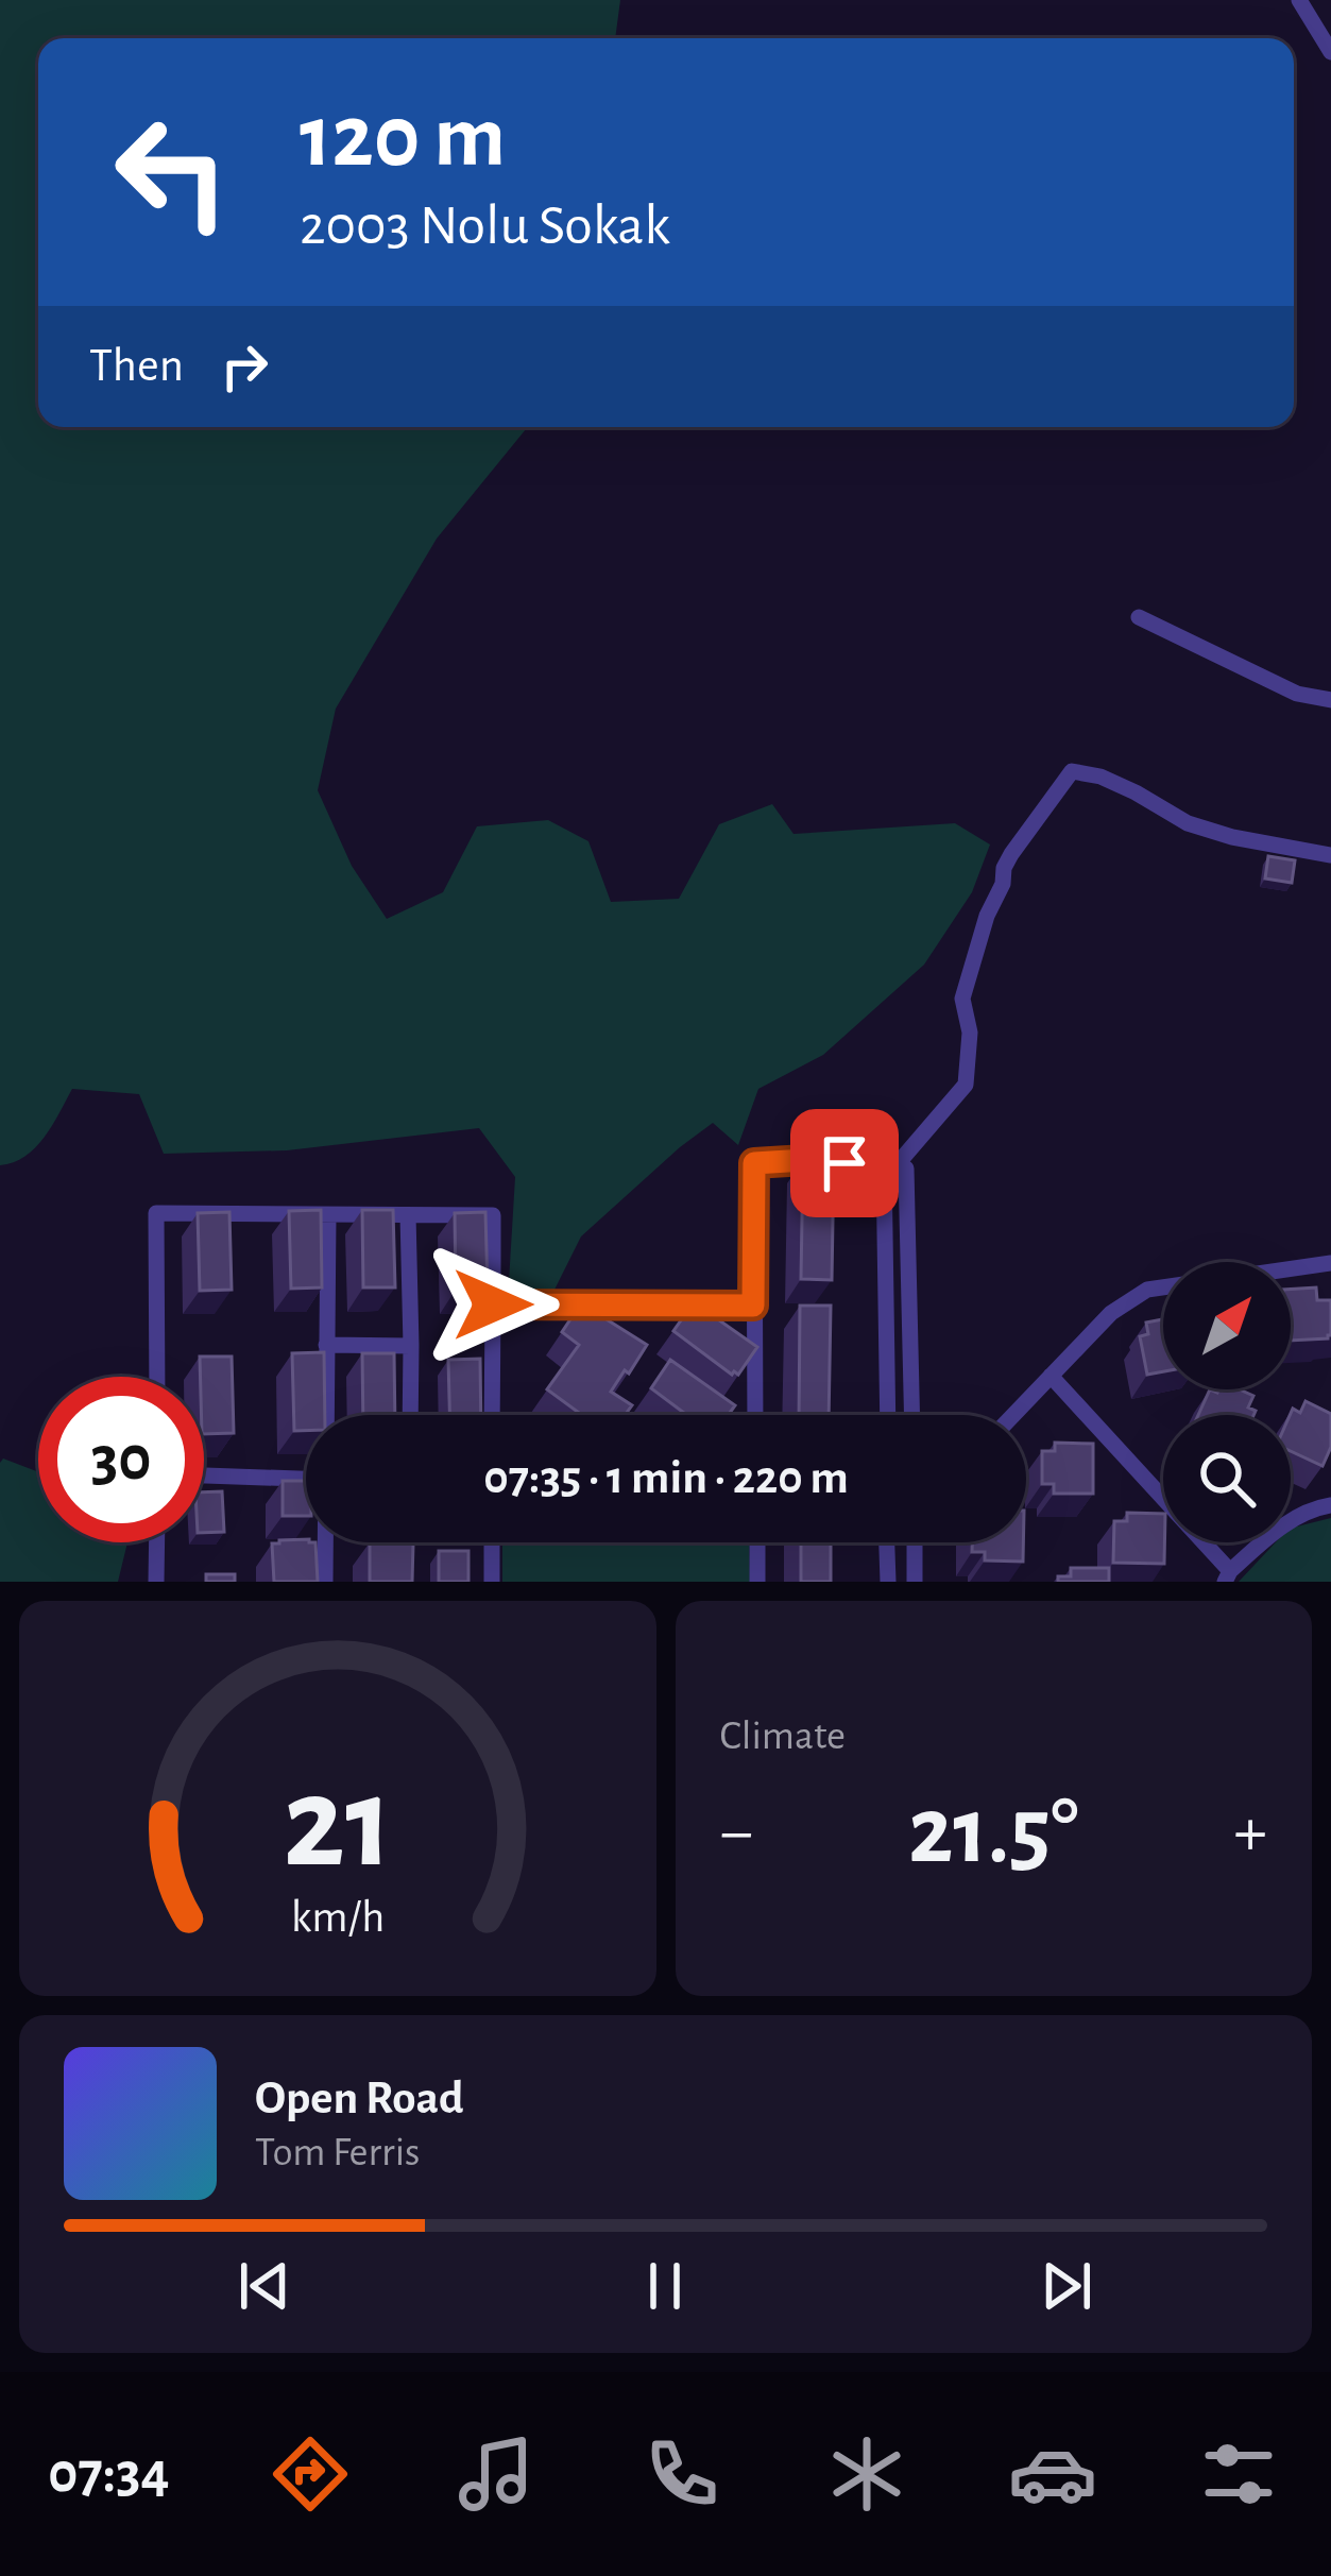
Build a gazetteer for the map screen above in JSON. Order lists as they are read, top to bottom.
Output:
{
  "north": "top right",
  "page": {
    "turn": ["120 m", "2003 Nolu Sokak"],
    "then": "Then",
    "limit": "30",
    "trip": "07:35 · 1 min · 220 m",
    "tile": "Climate",
    "heat": ["−", "21.5°", "+"],
    "song": ["Open Road", "Tom Ferris"],
    "tabs": "07:34",
    "gauge": ["21", "km/h"]
  }
}
